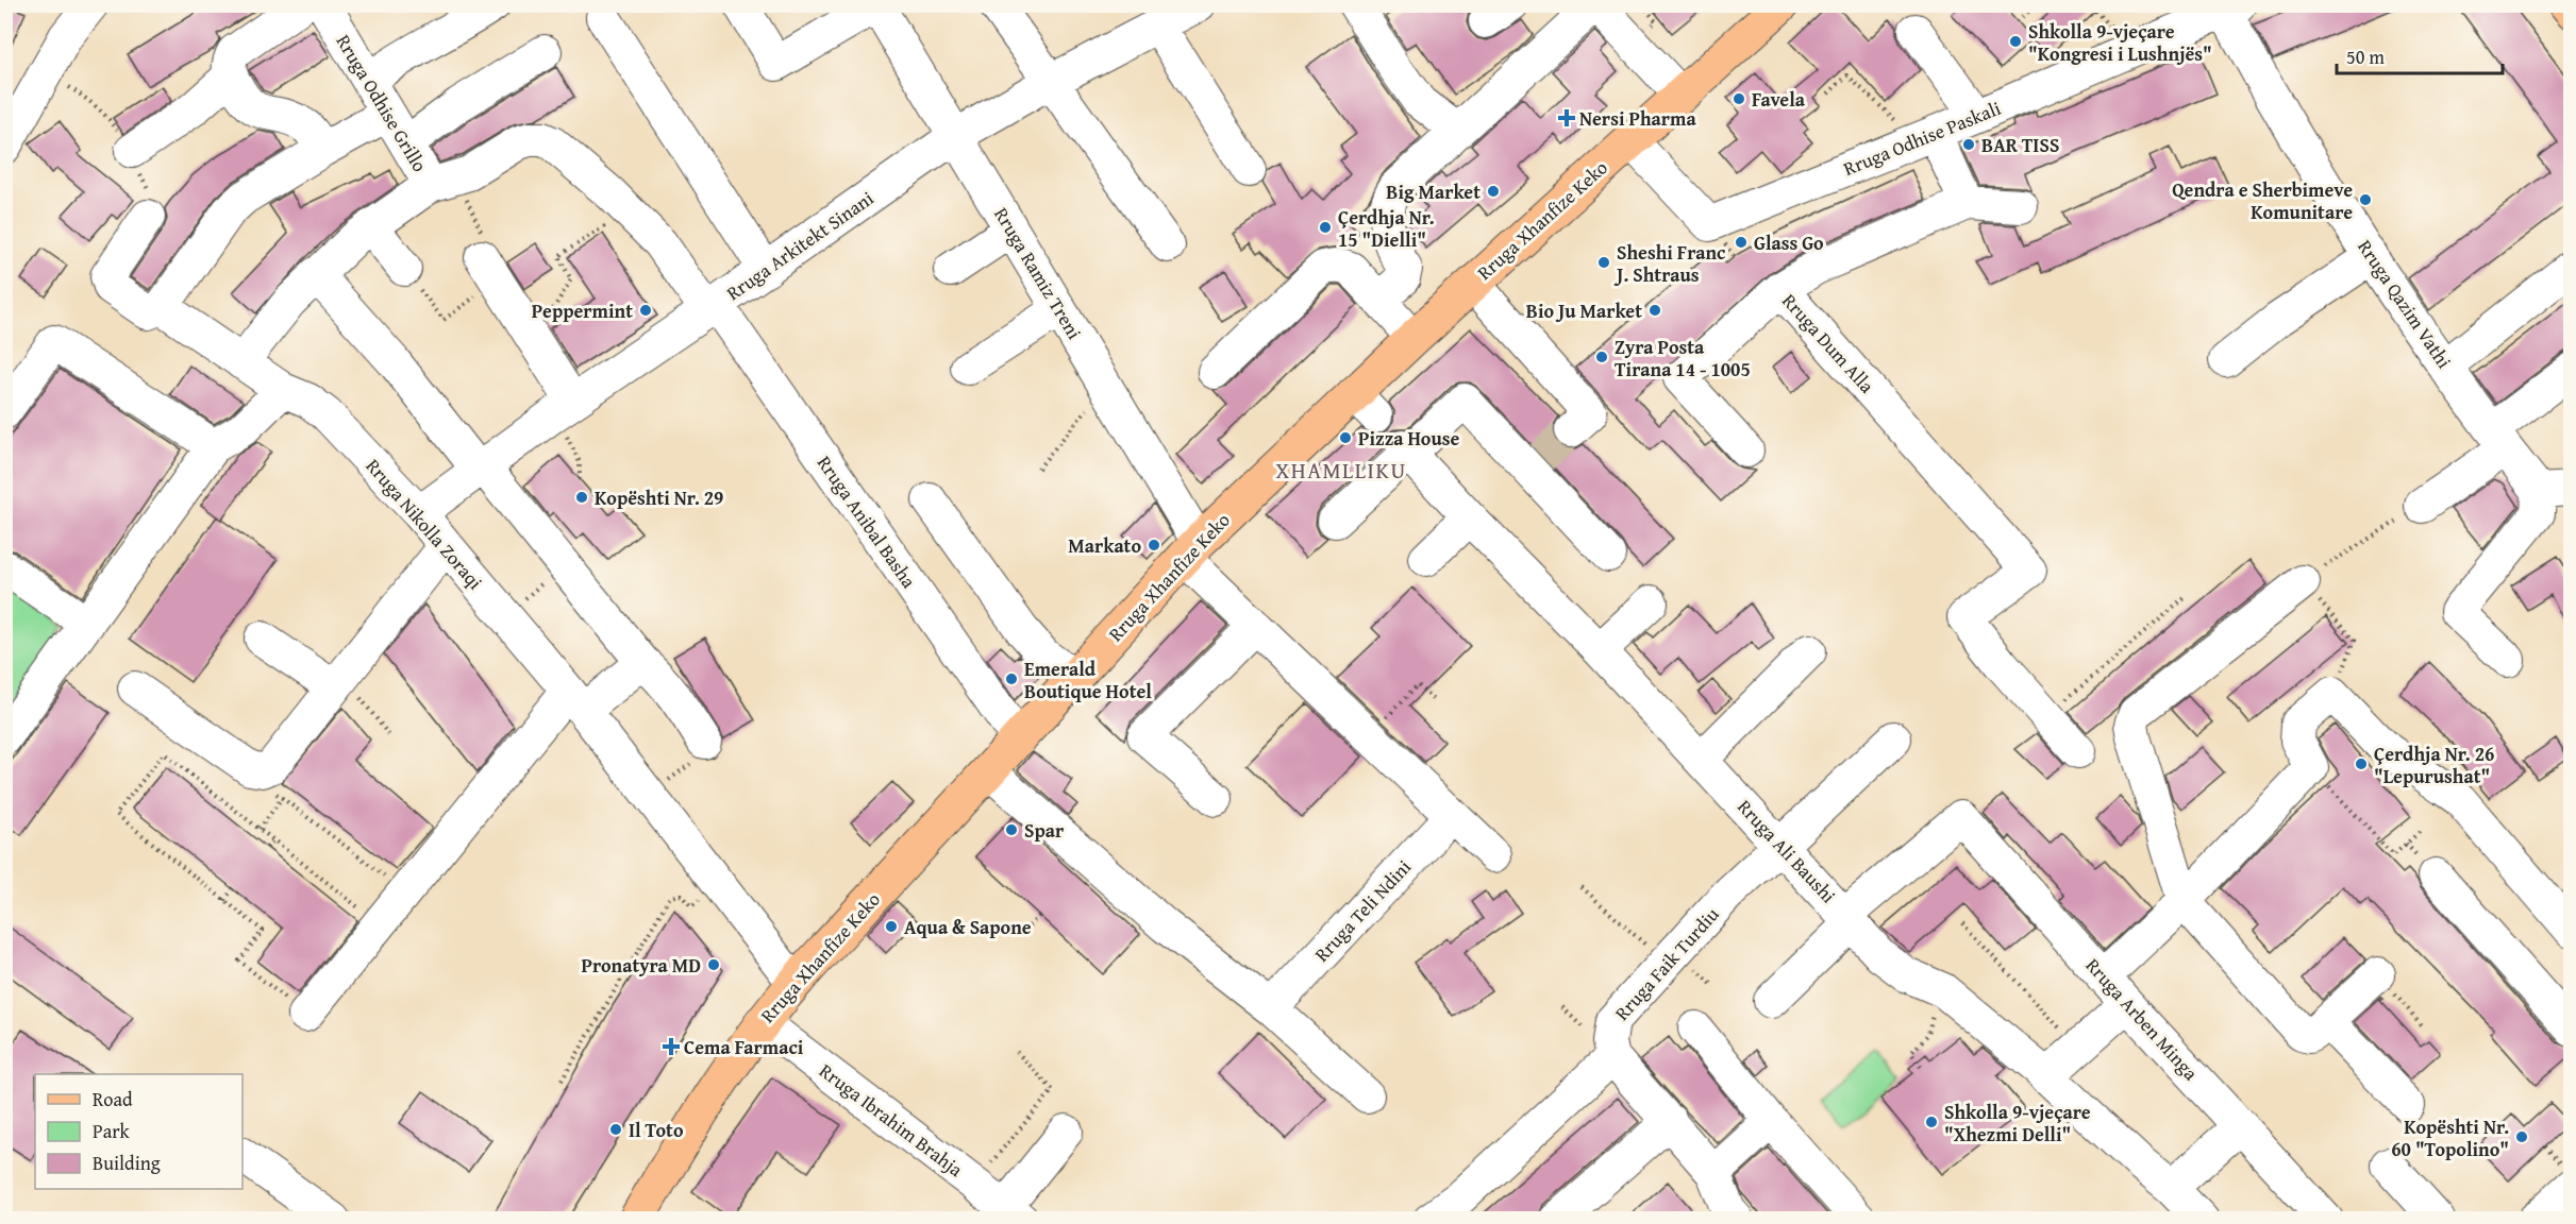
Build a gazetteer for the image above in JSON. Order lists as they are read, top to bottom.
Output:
{
  "streets": {
    "main road": ["Rruga Xhanfize Keko"],
    "street": [
      "Rruga Odhise Grillo",
      "Rruga Odhise Paskali",
      "Rruga Arkitekt Sinani",
      "Rruga Ramiz Treni",
      "Rruga Qazim Vathi",
      "Rruga Dum Alla",
      "Rruga Anibal Basha",
      "Rruga Nikolla Zoraqi",
      "Rruga Ali Baushi",
      "Rruga Teli Ndini",
      "Rruga Faik Turdiu",
      "Rruga Arben Minga",
      "Rruga Ibrahim Brahja"
    ]
  },
  "crossings": [
    ["Rruga Odhise Paskali", "Rruga Xhanfize Keko"],
    ["Rruga Odhise Paskali", "Rruga Qazim Vathi"],
    ["Rruga Xhanfize Keko", "Rruga Ramiz Treni"],
    ["Rruga Xhanfize Keko", "Rruga Anibal Basha"],
    ["Rruga Xhanfize Keko", "Rruga Nikolla Zoraqi"],
    ["Rruga Xhanfize Keko", "Rruga Ibrahim Brahja"],
    ["Rruga Arkitekt Sinani", "Rruga Ramiz Treni"],
    ["Rruga Arkitekt Sinani", "Rruga Anibal Basha"],
    ["Rruga Arkitekt Sinani", "Rruga Nikolla Zoraqi"],
    ["Rruga Ali Baushi", "Rruga Faik Turdiu"],
    ["Rruga Ali Baushi", "Rruga Arben Minga"]
  ],
  "districts": ["XHAMLLIKU"],
  "places": {
    "other": [
      "Shkolla 9-vjeçare \"Kongresi i Lushnjës\"",
      "Favela",
      "BAR TISS",
      "Big Market",
      "Qendra e Sherbimeve Komunitare",
      "Çerdhja Nr. 15 \"Dielli\"",
      "Glass Go",
      "Sheshi Franc J. Shtraus",
      "Peppermint",
      "Bio Ju Market",
      "Zyra Posta Tirana 14 - 1005",
      "Pizza House",
      "Kopështi Nr. 29",
      "Markato",
      "Emerald Boutique Hotel",
      "Çerdhja Nr. 26 \"Lepurushat\"",
      "Spar",
      "Aqua & Sapone",
      "Pronatyra MD",
      "Shkolla 9-vjeçare \"Xhezmi Delli\"",
      "Il Toto",
      "Kopështi Nr. 60 \"Topolino\""
    ],
    "health": ["Nersi Pharma", "Cema Farmaci"]
  },
  "legend": ["Road", "Park", "Building"],
  "scale_bar": "50 m"
}
